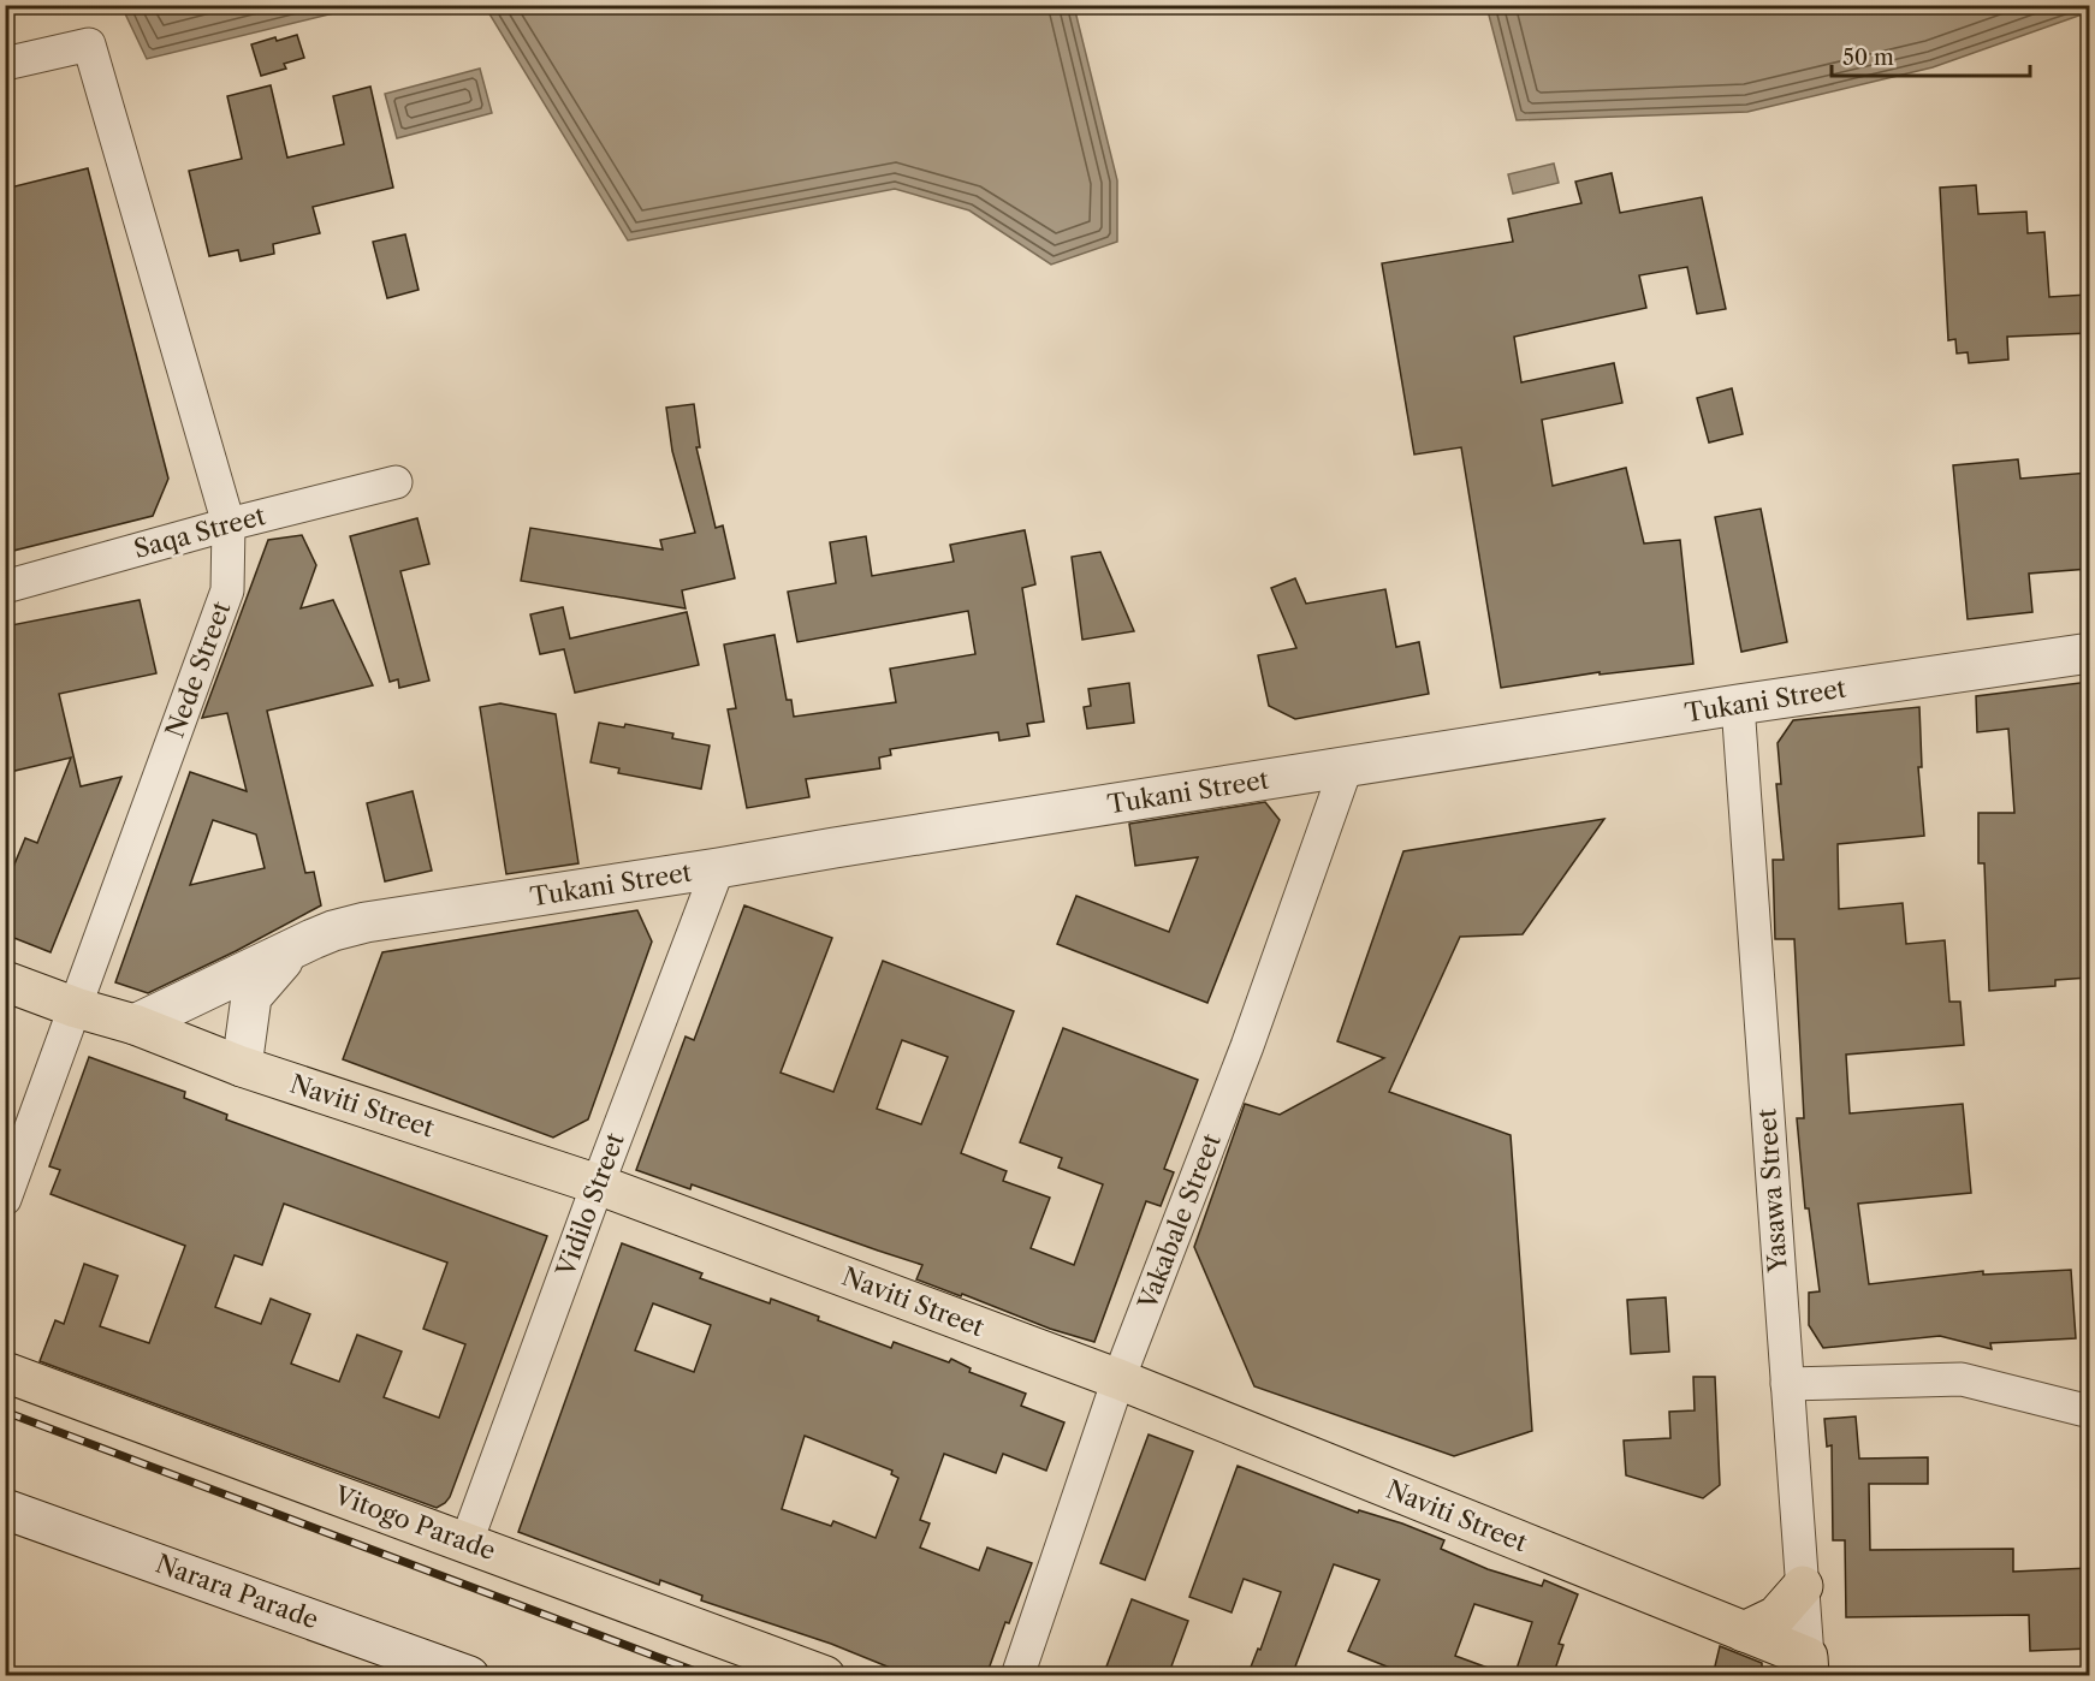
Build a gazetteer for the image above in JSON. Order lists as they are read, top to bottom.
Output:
{
  "streets": {
    "main road": ["Naviti Street", "Vitogo Parade"],
    "street": [
      "Saqa Street",
      "Nede Street",
      "Tukani Street",
      "Yasawa Street",
      "Vidilo Street",
      "Vakabale Street",
      "Narara Parade"
    ]
  },
  "crossings": [
    ["Saqa Street", "Nede Street"],
    ["Nede Street", "Naviti Street"],
    ["Tukani Street", "Naviti Street"],
    ["Tukani Street", "Yasawa Street"],
    ["Tukani Street", "Vidilo Street"],
    ["Tukani Street", "Vakabale Street"],
    ["Naviti Street", "Yasawa Street"],
    ["Naviti Street", "Vidilo Street"],
    ["Naviti Street", "Vakabale Street"],
    ["Vidilo Street", "Vitogo Parade"]
  ],
  "scale_bar": "50 m"
}
